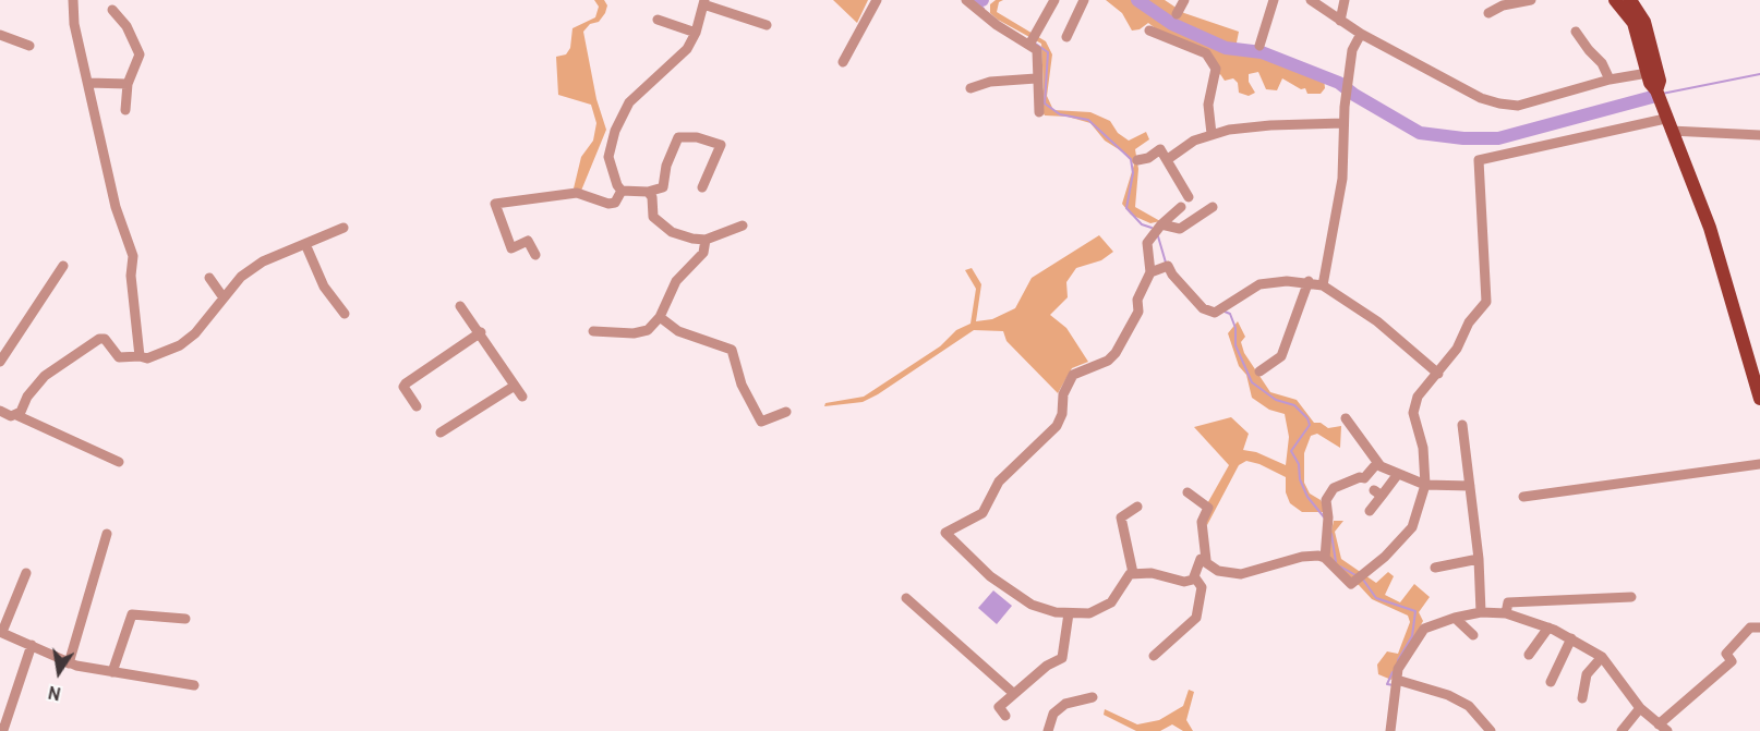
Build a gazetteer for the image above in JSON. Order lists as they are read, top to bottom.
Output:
{
  "north": "bottom"
}
